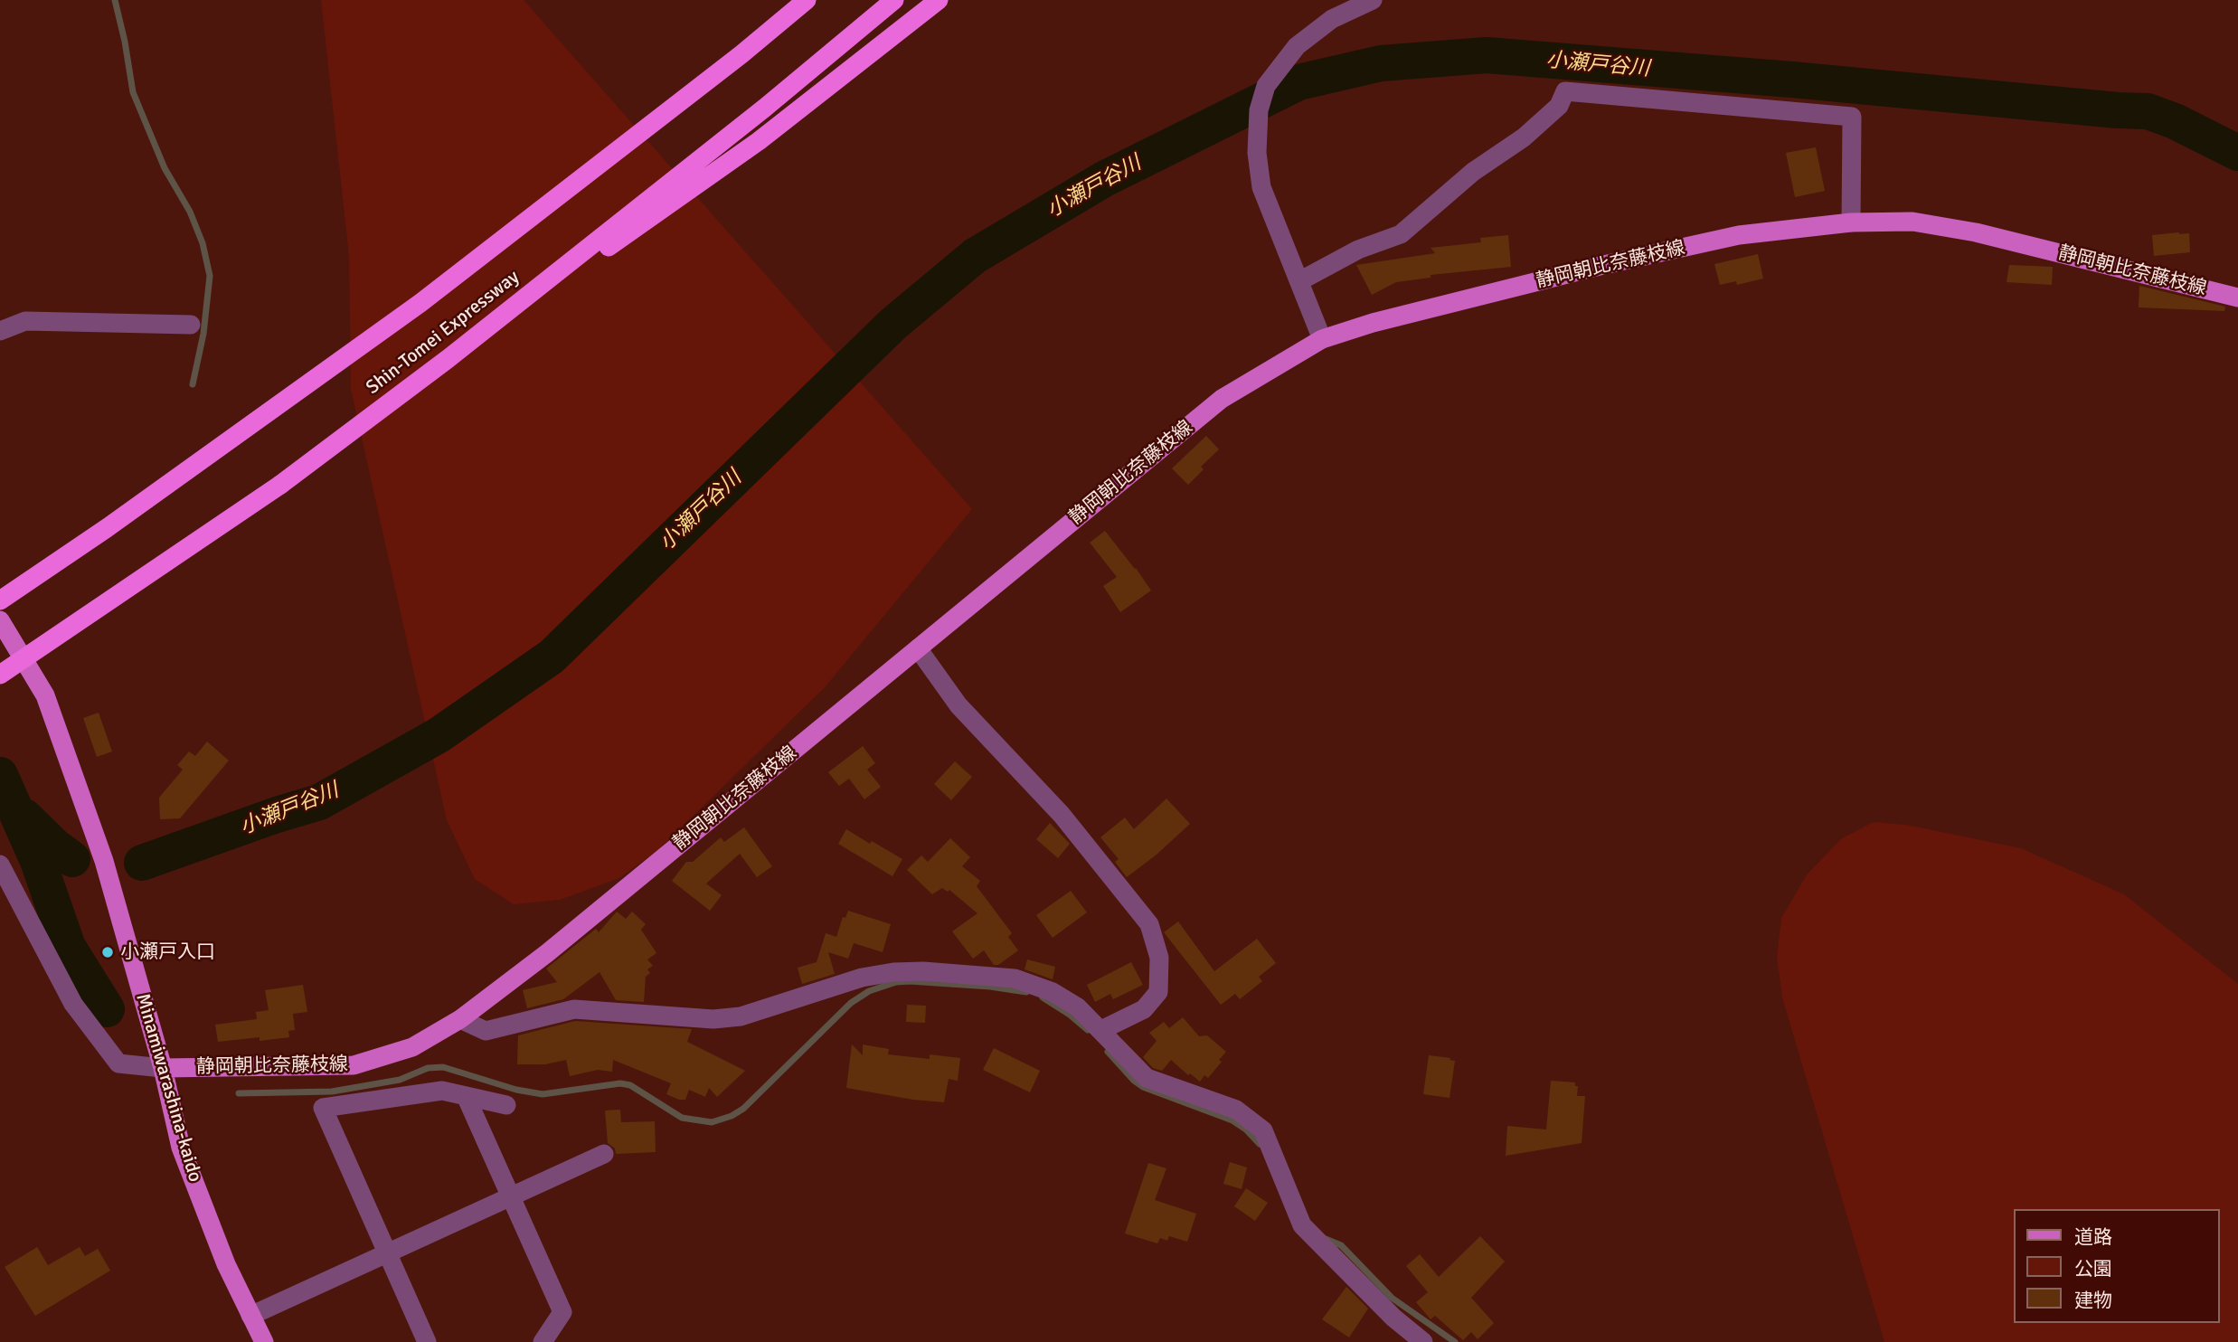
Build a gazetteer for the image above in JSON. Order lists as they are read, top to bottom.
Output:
{
  "streets": {
    "highway": ["Shin-Tomei Expressway"],
    "main road": ["静岡朝比奈藤枝線", "Minamiwarashina-kaido"]
  },
  "crossings": [
    ["静岡朝比奈藤枝線", "Minamiwarashina-kaido"]
  ],
  "water": ["小瀬戸谷川"],
  "places": ["小瀬戸入口"],
  "legend": ["道路", "公園", "建物"]
}
